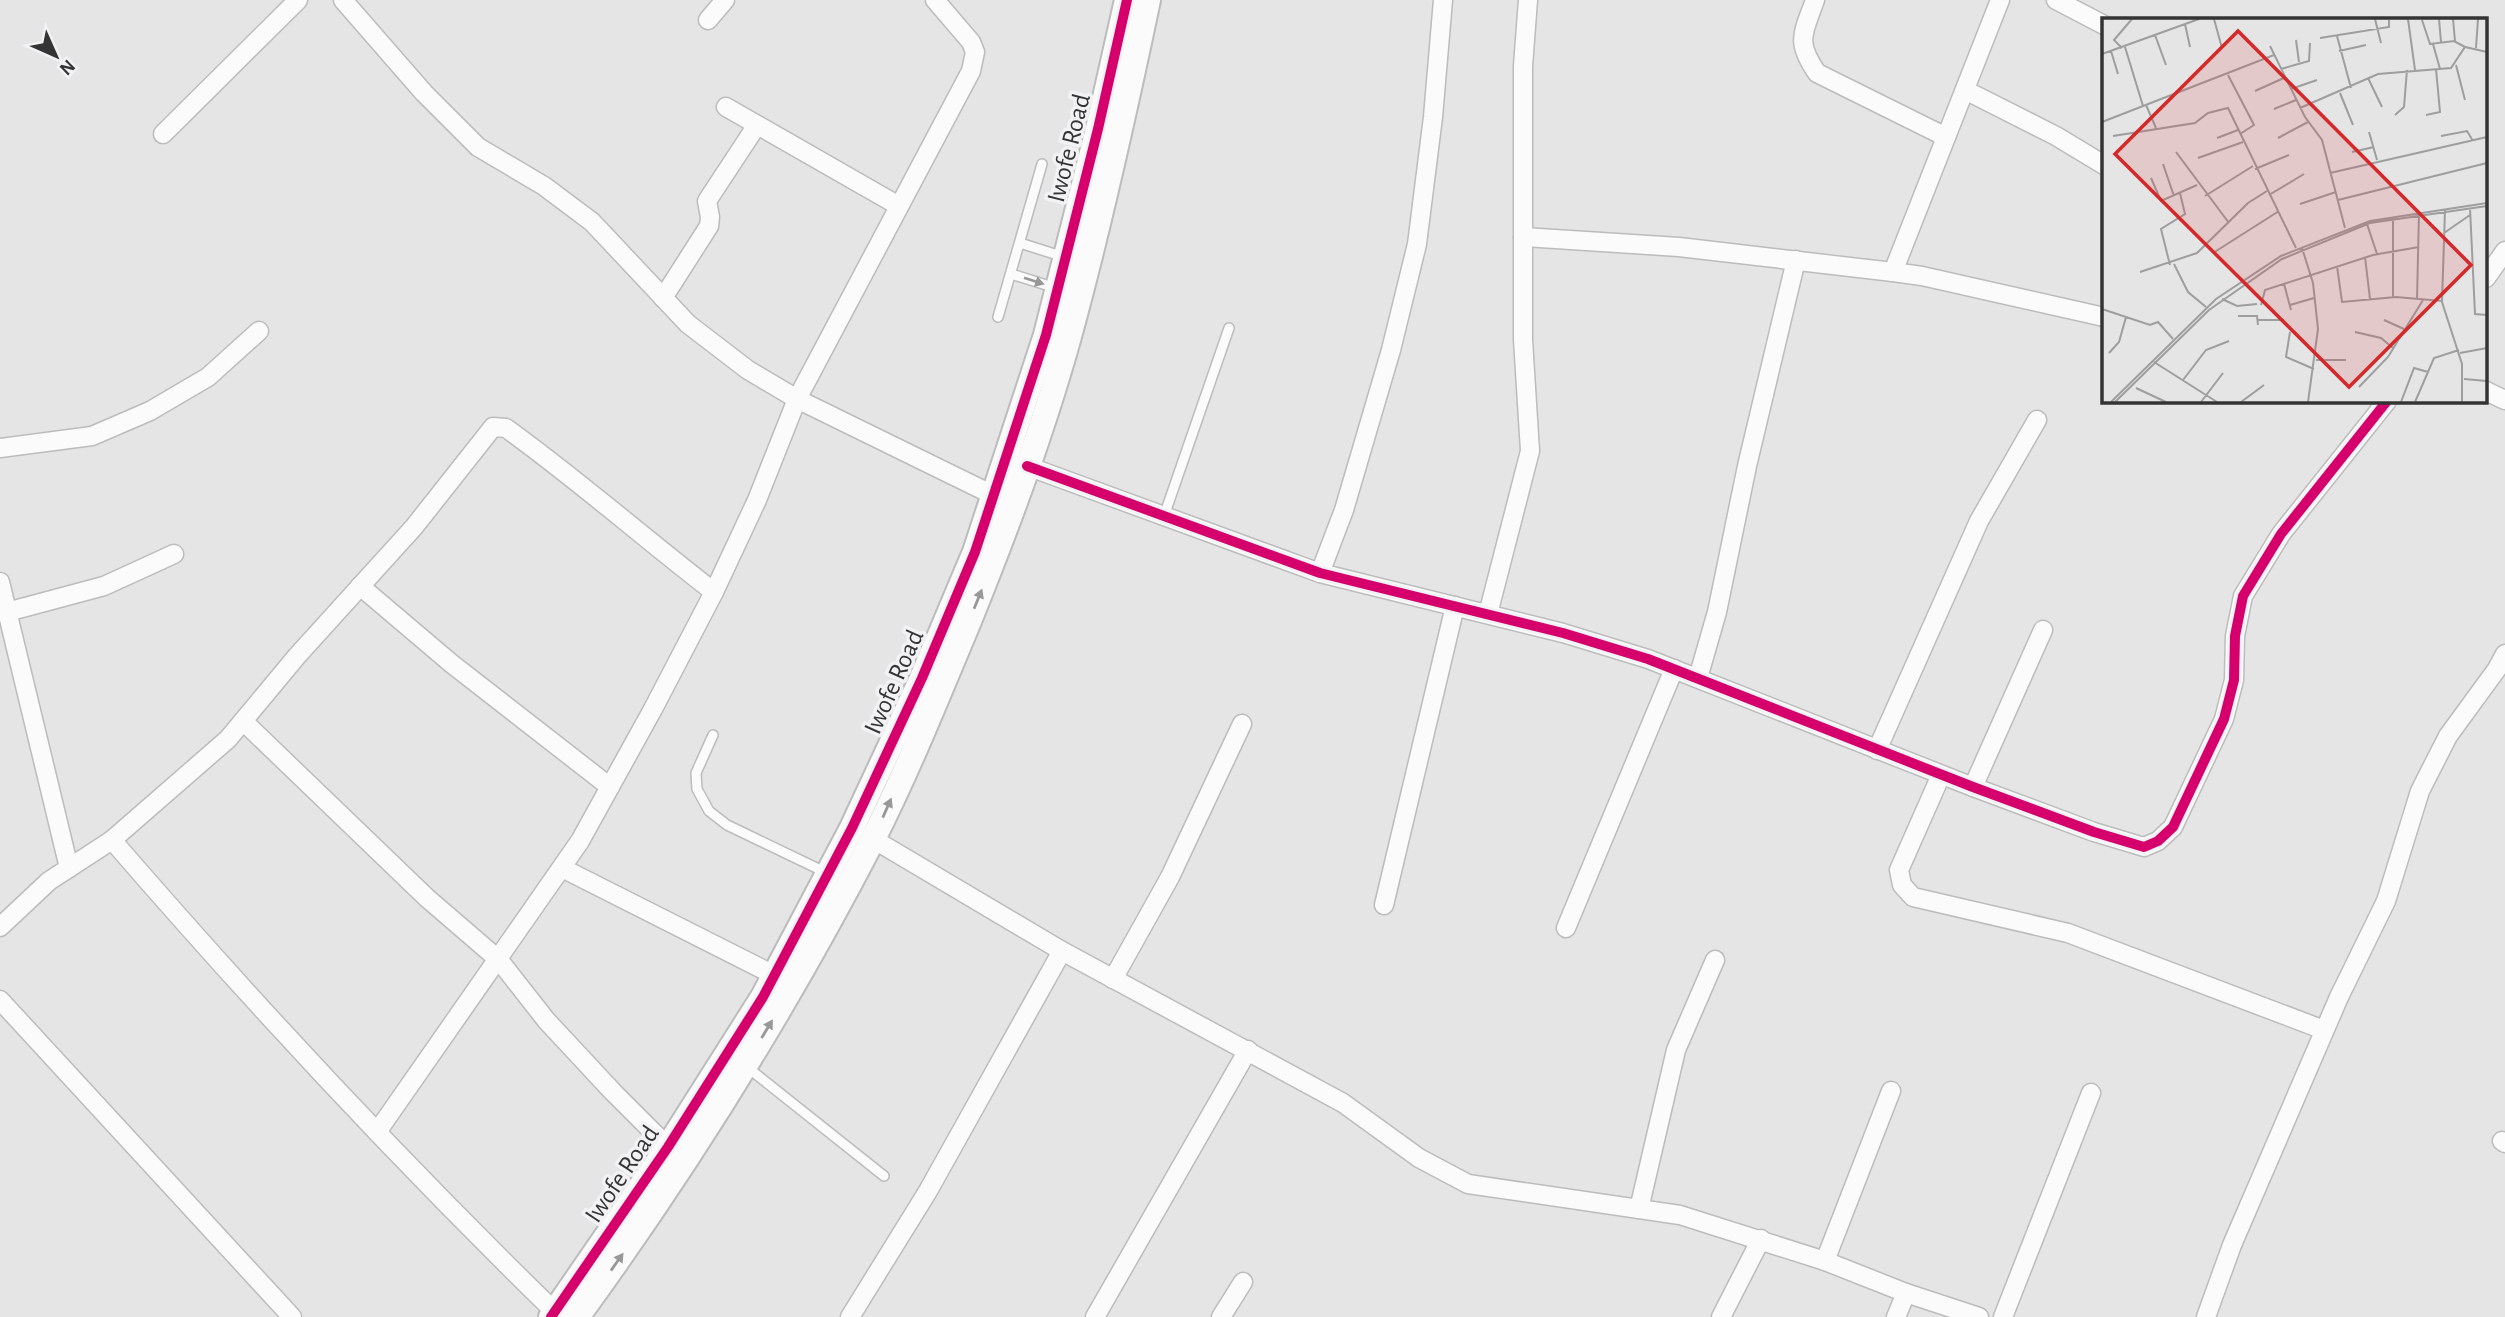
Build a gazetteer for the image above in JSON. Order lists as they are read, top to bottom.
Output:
{
  "streets": {
    "street": ["Iwofe Road"]
  },
  "north": "bottom right"
}
